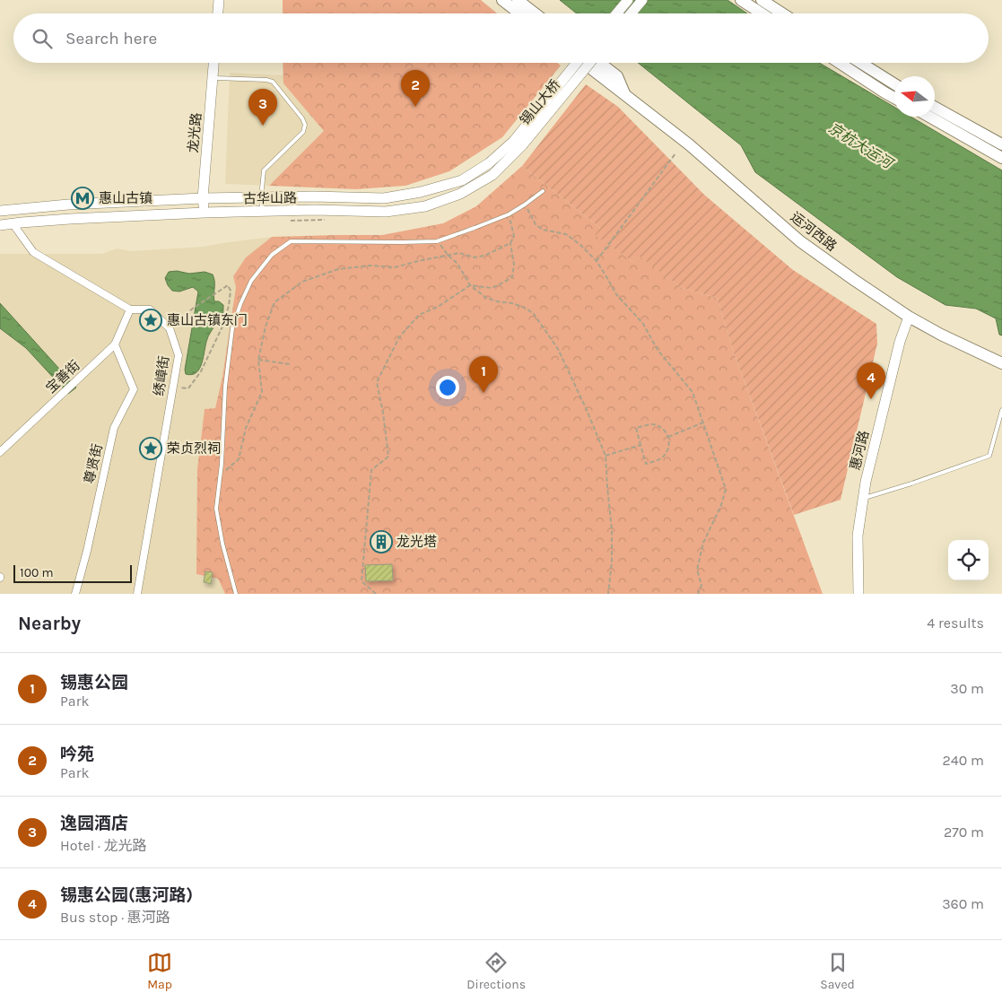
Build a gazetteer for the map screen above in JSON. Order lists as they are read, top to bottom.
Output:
{
  "streets": {
    "main road": [
      "锡山大桥",
      "龙光路",
      "古华山路",
      "运河西路",
      "惠河路"
    ],
    "street": ["绣嶂街", "宝善街", "尊贤街"]
  },
  "crossings": [
    ["锡山大桥", "古华山路"],
    ["龙光路", "古华山路"],
    ["运河西路", "惠河路"],
    ["绣嶂街", "宝善街"],
    ["宝善街", "尊贤街"]
  ],
  "water": ["京杭大运河"],
  "places": {
    "metro station": ["惠山古镇"],
    "place": ["惠山古镇东门", "荣贞烈祠"],
    "building": ["龙光塔"]
  },
  "scale_bar": "100 m",
  "north": "left",
  "page": {
    "search": "Search here",
    "pins": [
      "2",
      "3",
      "1",
      "4"
    ],
    "scale": "100 m",
    "heading": ["Nearby", "4 results"],
    "list": [
      {
        "mark": "1",
        "name": "锡惠公园",
        "note": "Park",
        "value": "30 m"
      },
      {
        "mark": "2",
        "name": "吟苑",
        "note": "Park",
        "value": "240 m"
      },
      {
        "mark": "3",
        "name": "逸园酒店",
        "note": "Hotel · 龙光路",
        "value": "270 m"
      },
      {
        "mark": "4",
        "name": "锡惠公园(惠河路)",
        "note": "Bus stop · 惠河路",
        "value": "360 m"
      }
    ],
    "nav": ["Map", "Directions", "Saved"]
  }
}
